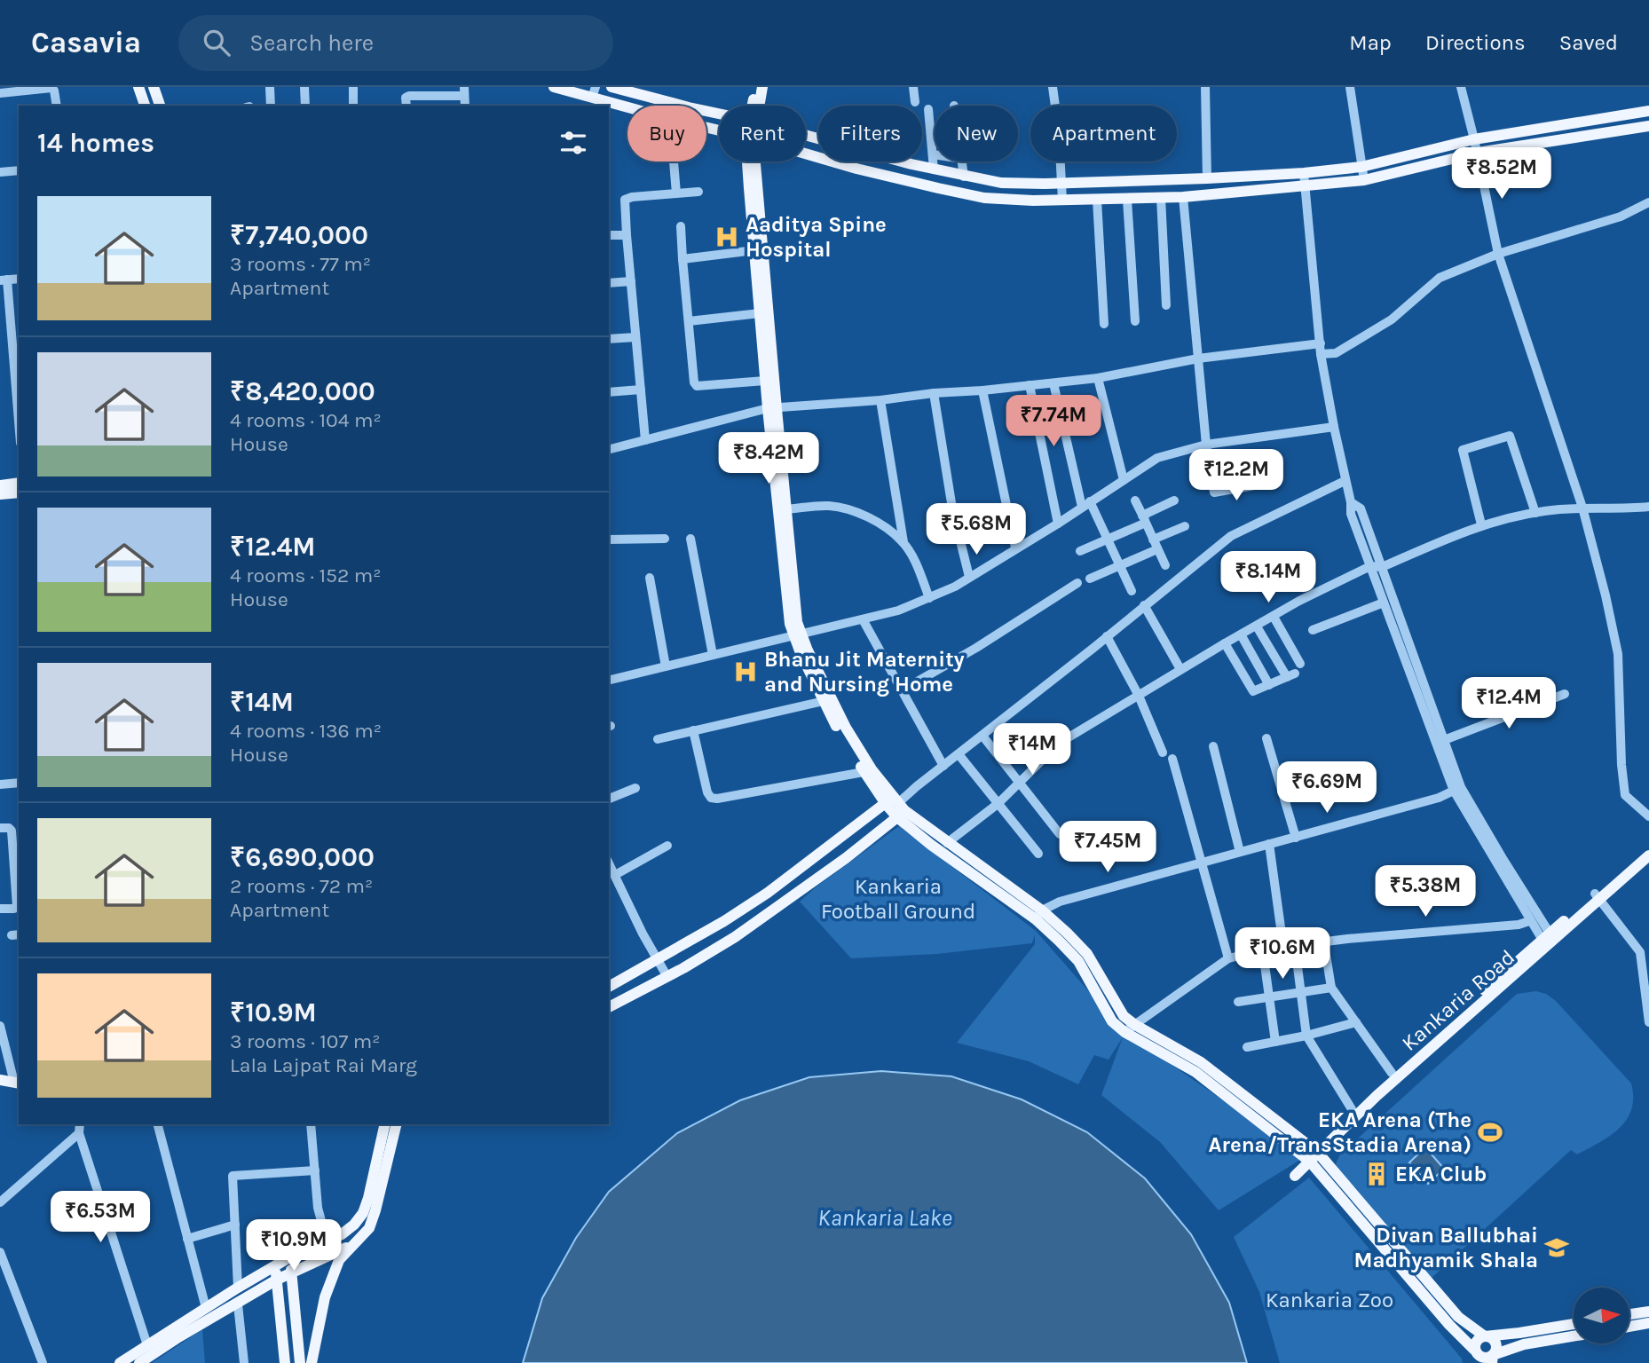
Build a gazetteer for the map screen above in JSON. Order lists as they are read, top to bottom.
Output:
{
  "streets": {
    "main road": ["Kankaria Road"]
  },
  "water": ["Kankaria Lake"],
  "parks": ["Kankaria Football Ground", "Kankaria Zoo"],
  "places": {
    "hospital": ["Aaditya Spine Hospital", "Bhanu Jit Maternity and Nursing Home"],
    "sports": ["EKA Arena (The Arena/TransStadia Arena)"],
    "building": ["EKA Club"],
    "school or university": ["Divan Ballubhai Madhyamik Shala"]
  },
  "north": "right",
  "page": {
    "header": "Casavia",
    "search": "Search here",
    "nav": ["Map", "Directions", "Saved"],
    "chip": [
      "Buy",
      "Rent",
      "Filters",
      "New",
      "Apartment"
    ],
    "heading": "14 homes",
    "price": [
      "₹8.52M",
      "₹7.74M",
      "₹8.42M",
      "₹12.2M",
      "₹5.68M",
      "₹8.14M",
      "₹12.4M",
      "₹14M",
      "₹6.69M",
      "₹7.45M",
      "₹5.38M",
      "₹10.6M",
      "₹6.53M",
      "₹10.9M"
    ],
    "list": [
      {
        "name": "₹7,740,000",
        "note": "3 rooms · 77 m² · Apartment"
      },
      {
        "name": "₹8,420,000",
        "note": "4 rooms · 104 m² · House"
      },
      {
        "name": "₹12.4M",
        "note": "4 rooms · 152 m² · House"
      },
      {
        "name": "₹14M",
        "note": "4 rooms · 136 m² · House"
      },
      {
        "name": "₹6,690,000",
        "note": "2 rooms · 72 m² · Apartment"
      },
      {
        "name": "₹10.9M",
        "note": "3 rooms · 107 m² · Lala Lajpat Rai Marg"
      }
    ]
  }
}
